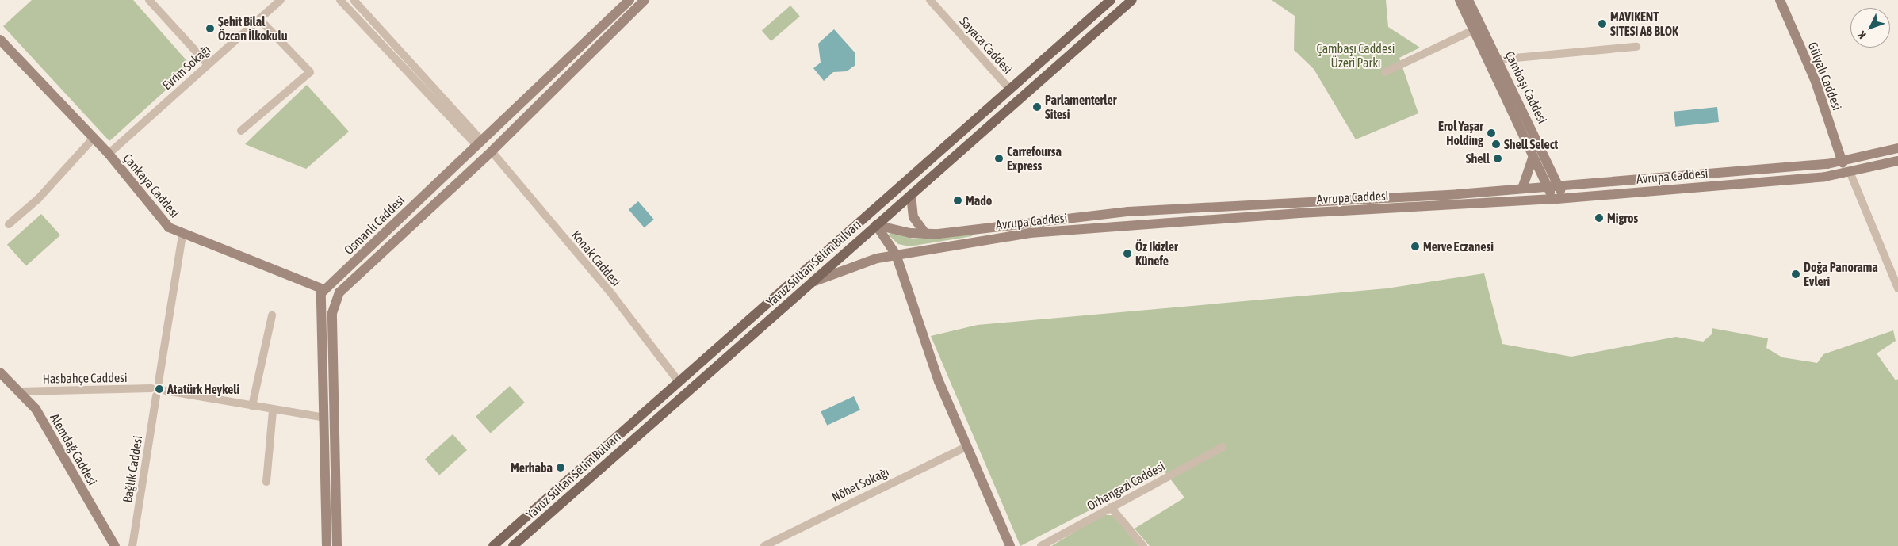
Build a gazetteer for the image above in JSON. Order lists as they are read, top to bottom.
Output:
{
  "streets": {
    "main road": [
      "Gülyalı Caddesi",
      "Çambaşı Caddesi",
      "Avrupa Caddesi",
      "Çankaya Caddesi",
      "Osmanlı Caddesi",
      "Yavuz Sultan Selim Bulvarı",
      "Alemdağ Caddesi"
    ],
    "street": [
      "Sayaca Caddesi",
      "Evrim Sokağı",
      "Konak Caddesi",
      "Hasbahçe Caddesi",
      "Bağlık Caddesi",
      "Nöbet Sokağı",
      "Orhangazi Caddesi"
    ]
  },
  "crossings": [
    ["Sayaca Caddesi", "Yavuz Sultan Selim Bulvarı"],
    ["Evrim Sokağı", "Çankaya Caddesi"],
    ["Gülyalı Caddesi", "Avrupa Caddesi"],
    ["Çambaşı Caddesi", "Avrupa Caddesi"],
    ["Avrupa Caddesi", "Yavuz Sultan Selim Bulvarı"],
    ["Çankaya Caddesi", "Osmanlı Caddesi"],
    ["Osmanlı Caddesi", "Konak Caddesi"],
    ["Konak Caddesi", "Yavuz Sultan Selim Bulvarı"],
    ["Hasbahçe Caddesi", "Alemdağ Caddesi"],
    ["Hasbahçe Caddesi", "Bağlık Caddesi"]
  ],
  "parks": ["Çambaşı Caddesi Üzeri Parkı"],
  "places": [
    "MAVIKENT SITESI A8 BLOK",
    "Şehit Bilal Özcan İlkokulu",
    "Parlamenterler Sitesi",
    "Erol Yaşar Holding",
    "Shell Select",
    "Carrefoursa Express",
    "Shell",
    "Mado",
    "Migros",
    "Merve Eczanesi",
    "Öz Ikizler Künefe",
    "Doğa Panorama Evleri",
    "Atatürk Heykeli",
    "Merhaba"
  ],
  "north": "bottom left"
}
